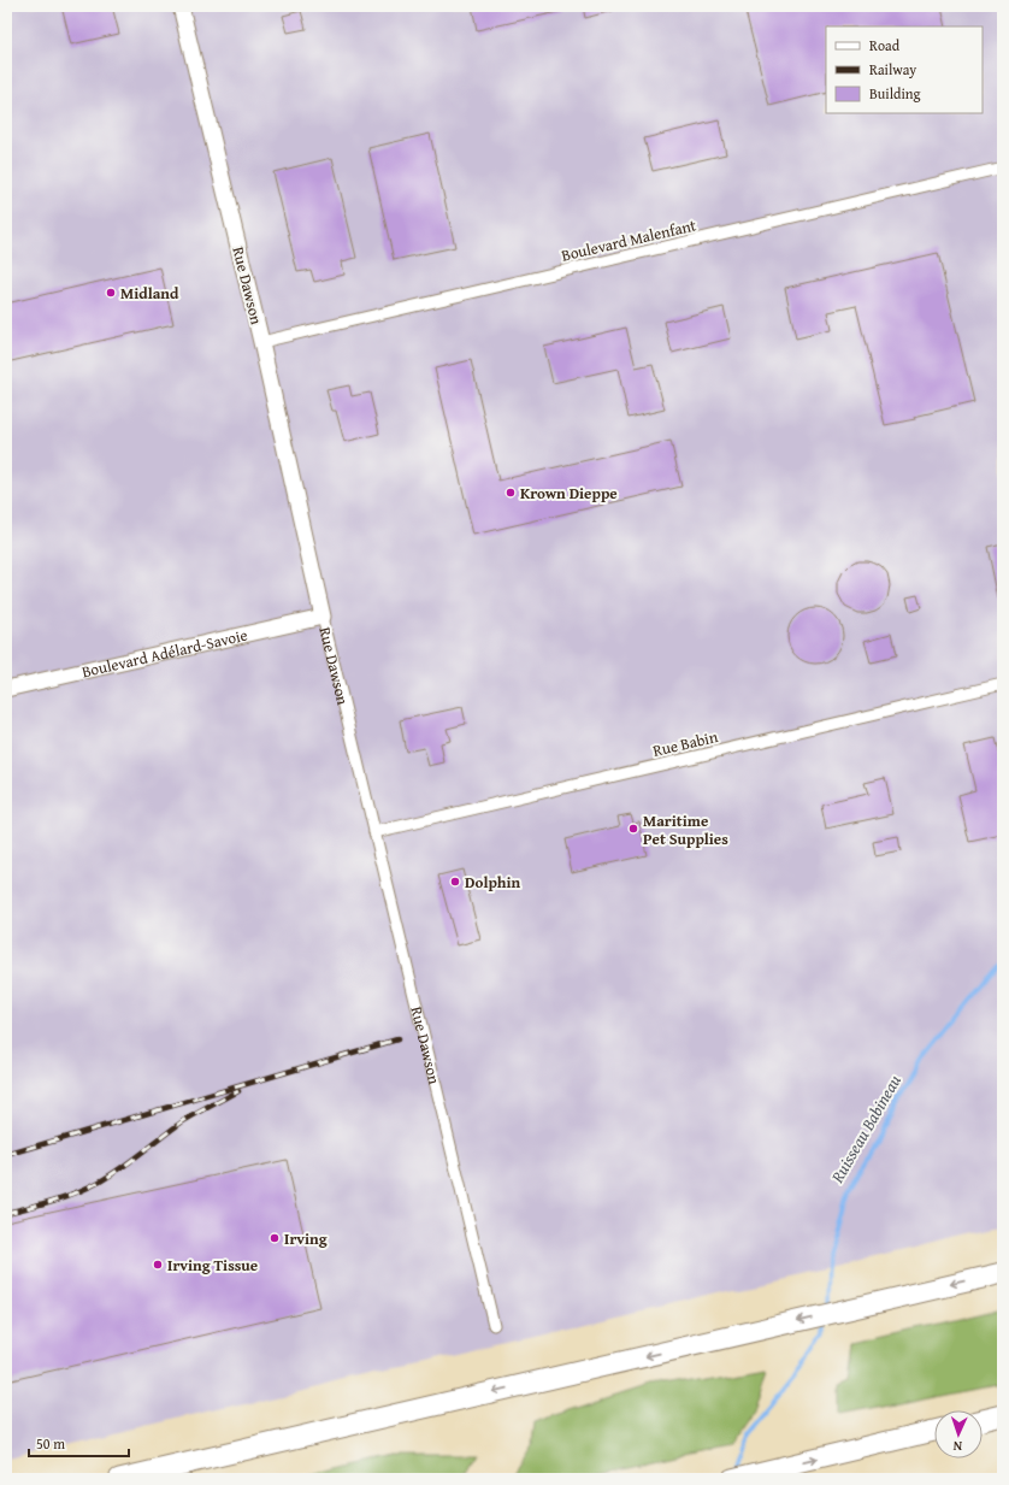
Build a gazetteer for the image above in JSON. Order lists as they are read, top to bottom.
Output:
{
  "streets": {
    "street": [
      "Boulevard Malenfant",
      "Rue Dawson",
      "Boulevard Adélard-Savoie",
      "Rue Babin"
    ]
  },
  "crossings": [
    ["Boulevard Malenfant", "Rue Dawson"],
    ["Rue Dawson", "Boulevard Adélard-Savoie"],
    ["Rue Dawson", "Rue Babin"]
  ],
  "water": ["Ruisseau Babineau"],
  "places": [
    "Midland",
    "Krown Dieppe",
    "Maritime Pet Supplies",
    "Dolphin",
    "Irving",
    "Irving Tissue"
  ],
  "legend": ["Road", "Railway", "Building"],
  "scale_bar": "50 m",
  "north": "bottom"
}
